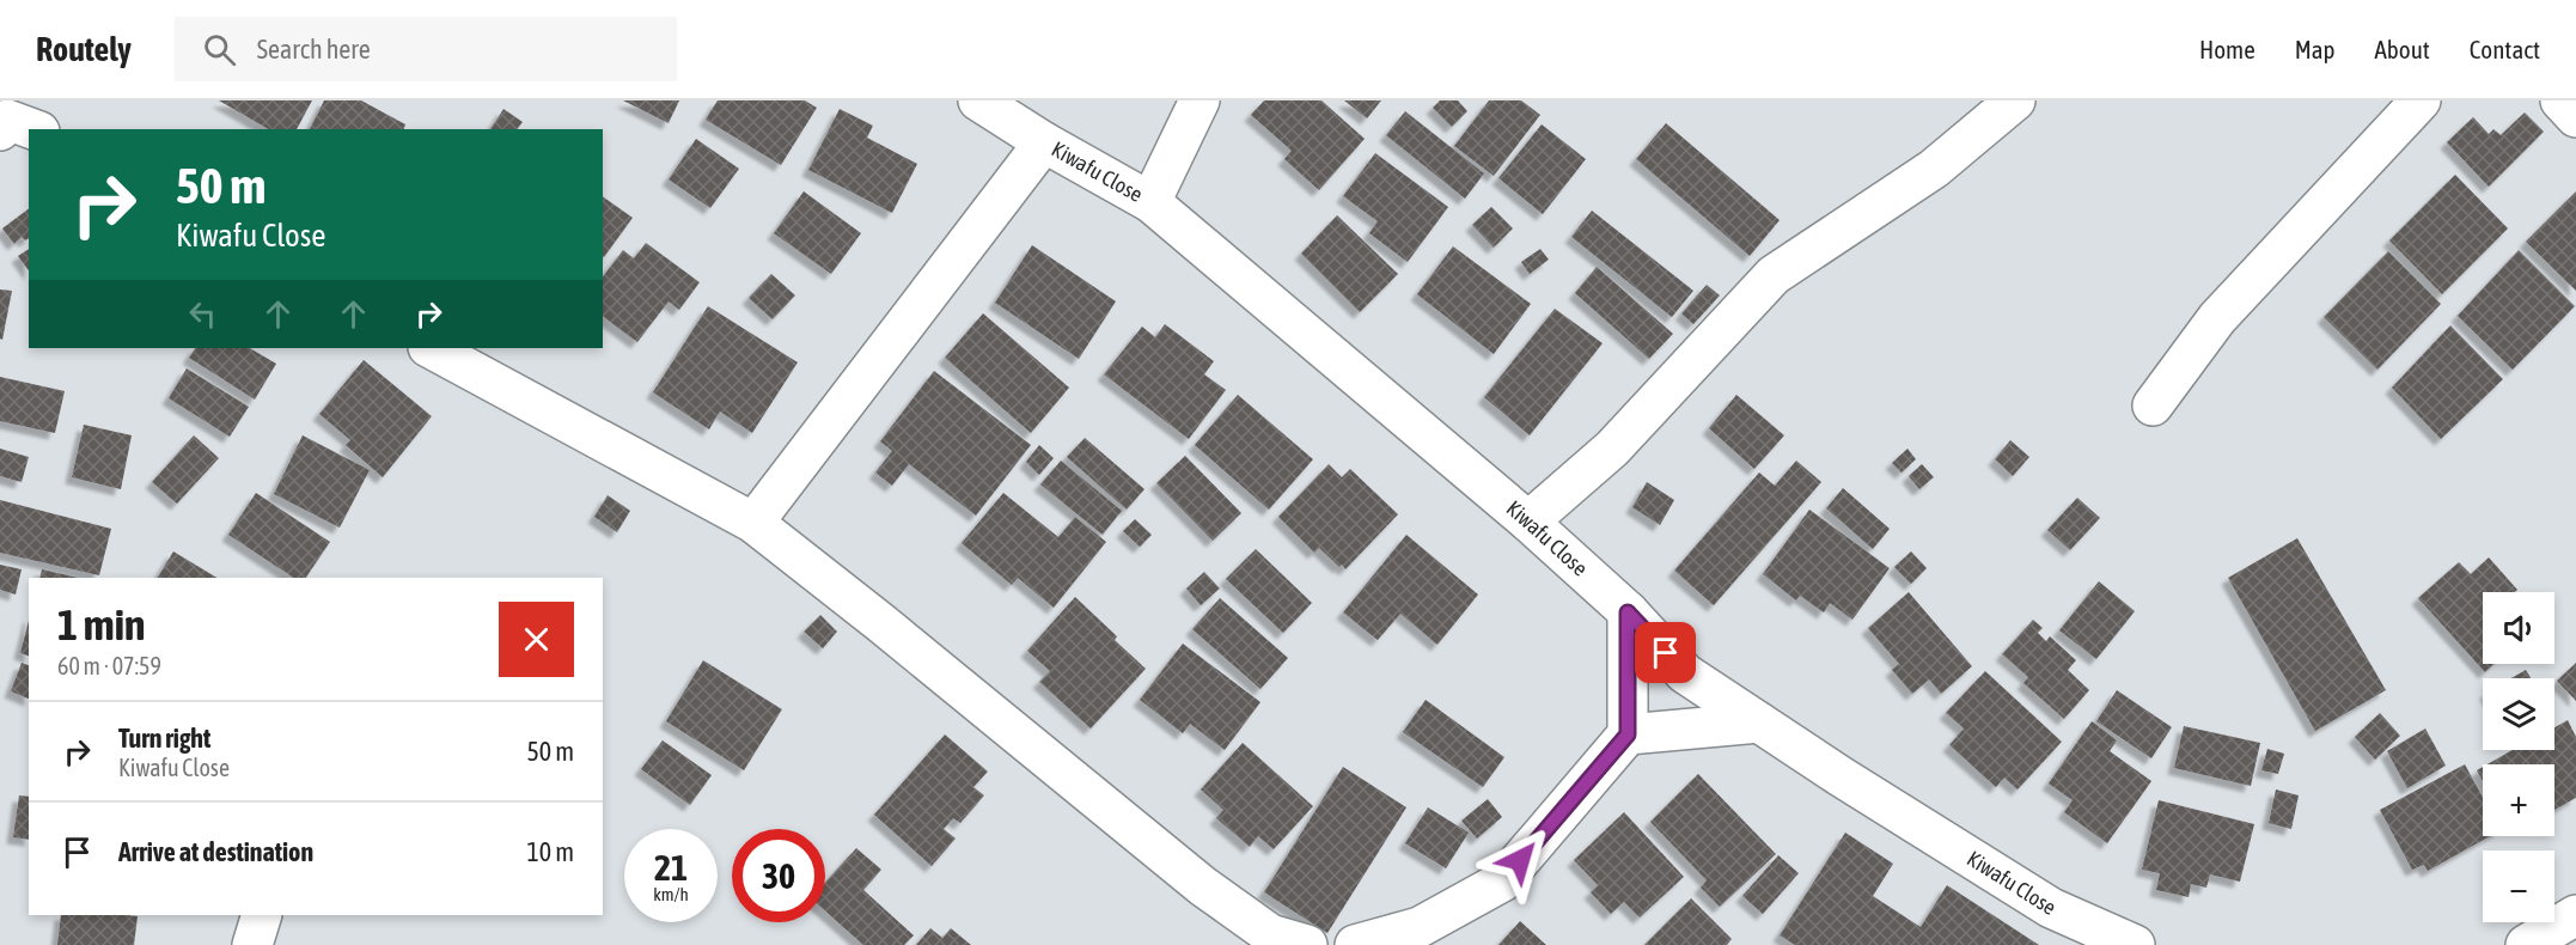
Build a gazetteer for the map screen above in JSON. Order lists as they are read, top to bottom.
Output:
{
  "streets": {
    "street": ["Kiwafu Close"]
  },
  "page": {
    "header": "Routely",
    "search": "Search here",
    "nav": [
      "Home",
      "Map",
      "About",
      "Contact"
    ],
    "turn": ["50 m", "Kiwafu Close"],
    "heading": ["1 min", "60 m · 07:59"],
    "map_buttons": ["+", "−"],
    "list": [
      {
        "name": "Turn right",
        "note": "Kiwafu Close",
        "value": "50 m"
      },
      {
        "name": "Arrive at destination",
        "value": "10 m"
      }
    ],
    "speed": "21 km/h",
    "limit": "30"
  }
}
